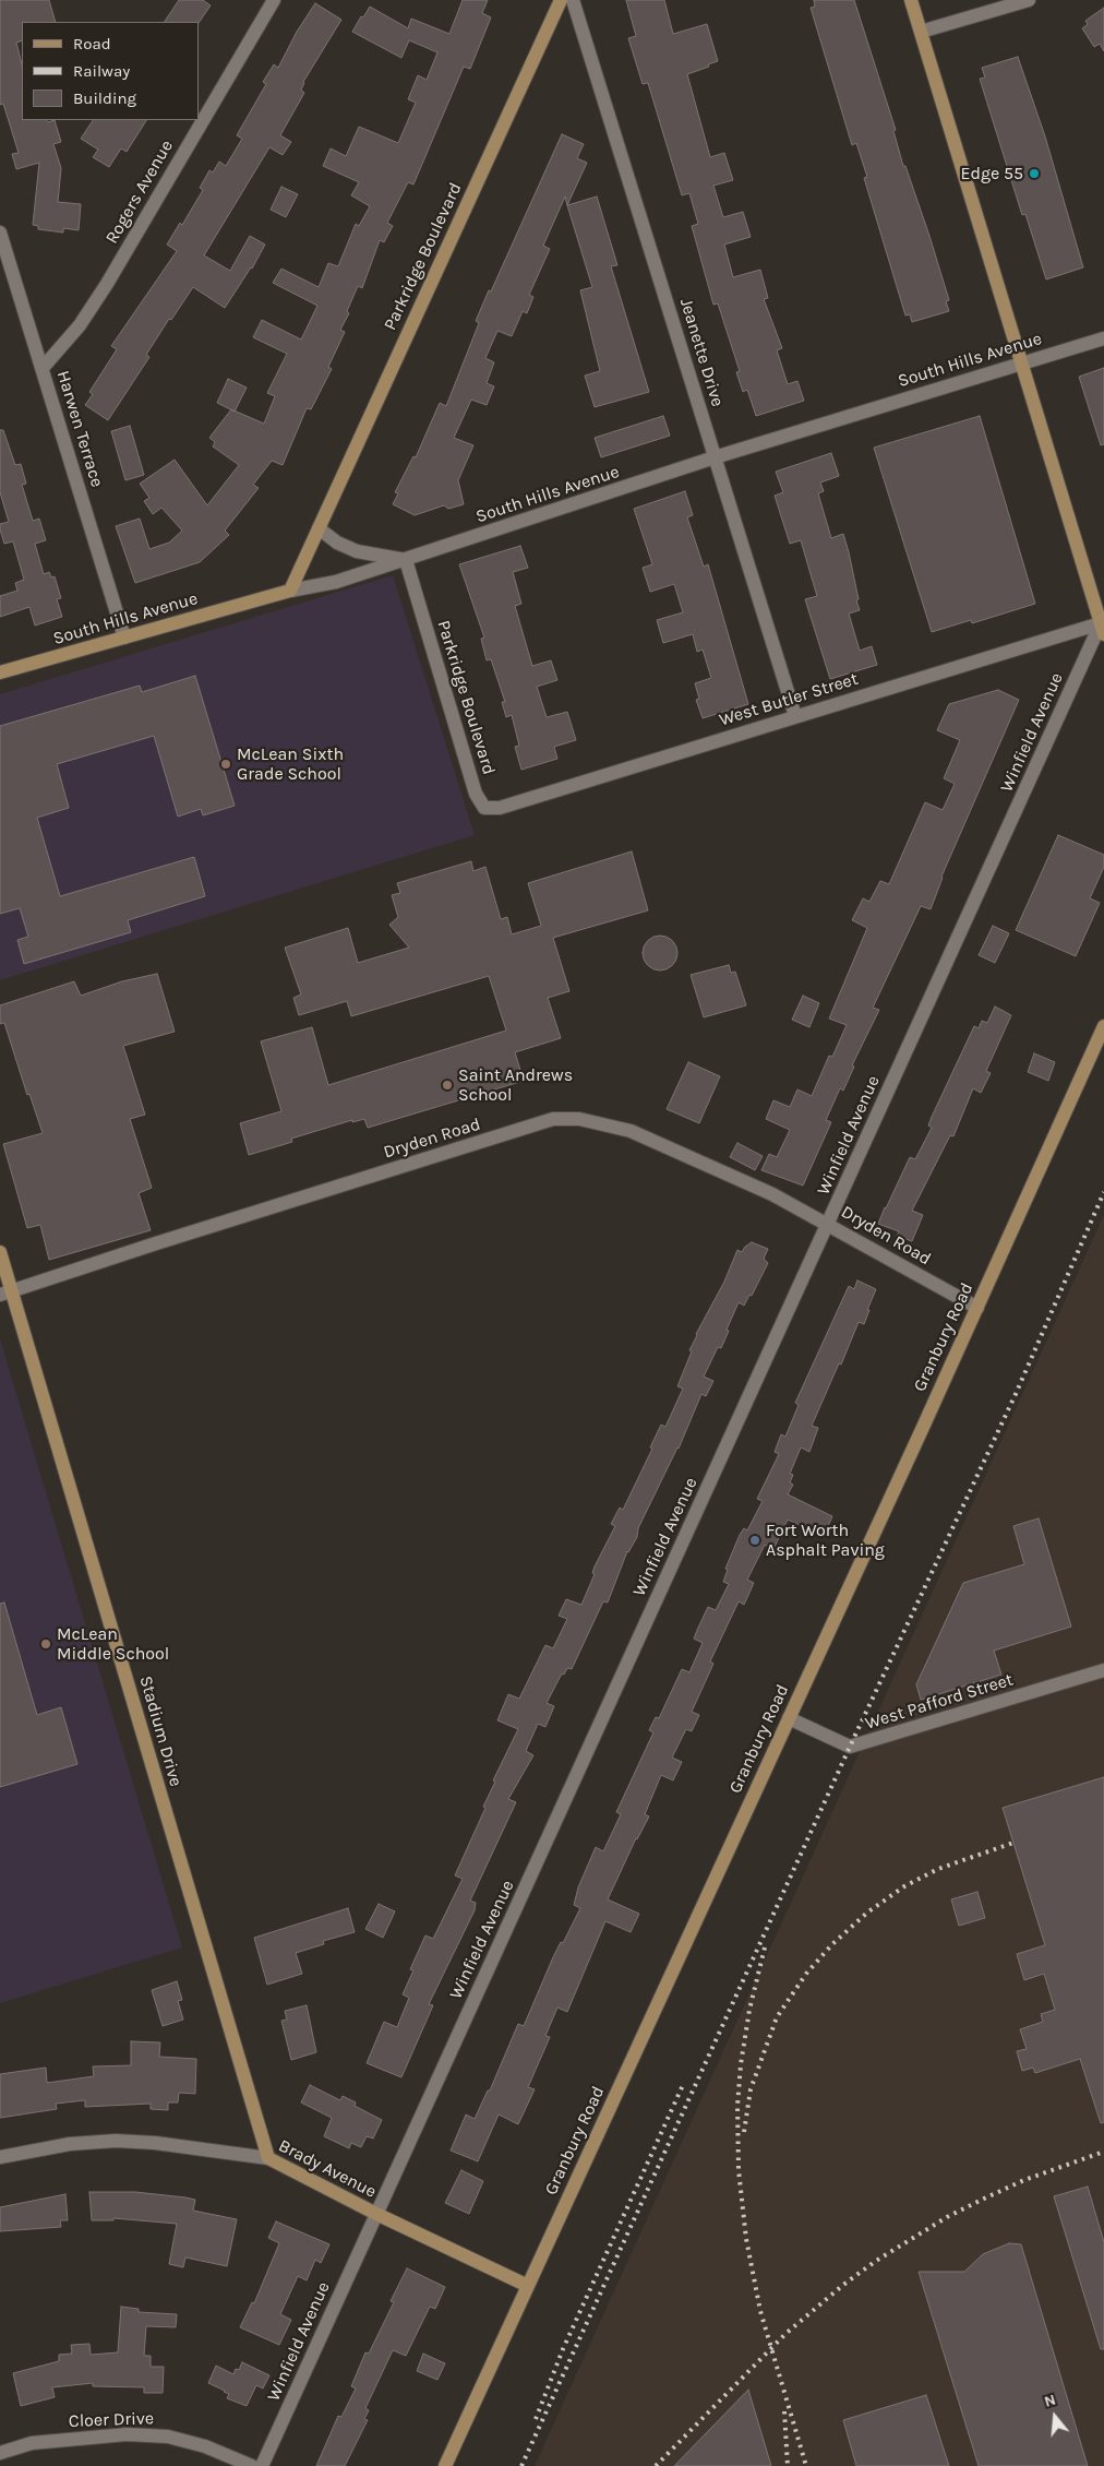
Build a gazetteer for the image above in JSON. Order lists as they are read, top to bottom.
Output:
{
  "streets": {
    "street": [
      "Rogers Avenue",
      "Parkridge Boulevard",
      "Jeanette Drive",
      "South Hills Avenue",
      "Harwen Terrace",
      "West Butler Street",
      "Winfield Avenue",
      "Dryden Road",
      "Granbury Road",
      "West Pafford Street",
      "Stadium Drive",
      "Brady Avenue",
      "Cloer Drive"
    ]
  },
  "crossings": [
    ["Rogers Avenue", "Harwen Terrace"],
    ["Parkridge Boulevard", "South Hills Avenue"],
    ["Parkridge Boulevard", "West Butler Street"],
    ["Jeanette Drive", "South Hills Avenue"],
    ["Jeanette Drive", "West Butler Street"],
    ["South Hills Avenue", "Harwen Terrace"],
    ["West Butler Street", "Winfield Avenue"],
    ["Winfield Avenue", "Dryden Road"],
    ["Winfield Avenue", "Brady Avenue"],
    ["Dryden Road", "Granbury Road"],
    ["Dryden Road", "Stadium Drive"],
    ["Granbury Road", "West Pafford Street"],
    ["Granbury Road", "Brady Avenue"],
    ["Stadium Drive", "Brady Avenue"]
  ],
  "places": [
    "Edge 55",
    "McLean Sixth Grade School",
    "Saint Andrews School",
    "Fort Worth Asphalt Paving",
    "McLean Middle School"
  ],
  "legend": ["Road", "Railway", "Building"],
  "north": "top"
}
